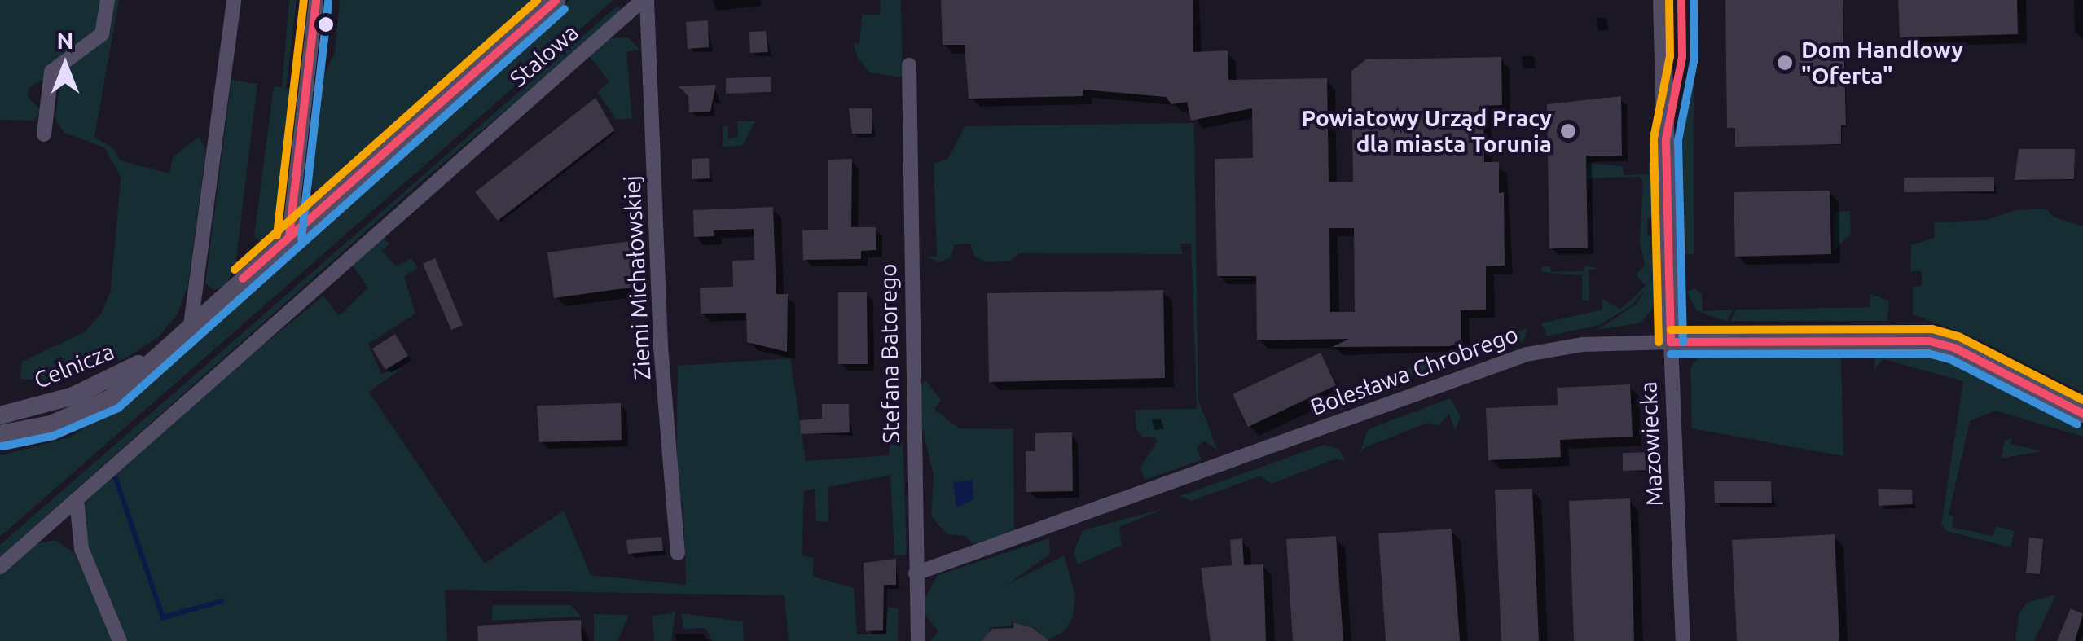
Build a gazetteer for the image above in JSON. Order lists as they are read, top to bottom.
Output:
{
  "streets": {
    "street": [
      "Stalowa",
      "Ziemi Michałowskiej",
      "Stefana Batorego",
      "Celnicza",
      "Bolesława Chrobrego",
      "Mazowiecka"
    ]
  },
  "crossings": [
    ["Stalowa", "Ziemi Michałowskiej"],
    ["Stefana Batorego", "Bolesława Chrobrego"],
    ["Bolesława Chrobrego", "Mazowiecka"]
  ],
  "places": ["Dom Handlowy \"Oferta\"", "Powiatowy Urząd Pracy dla miasta Torunia"],
  "north": "top"
}
